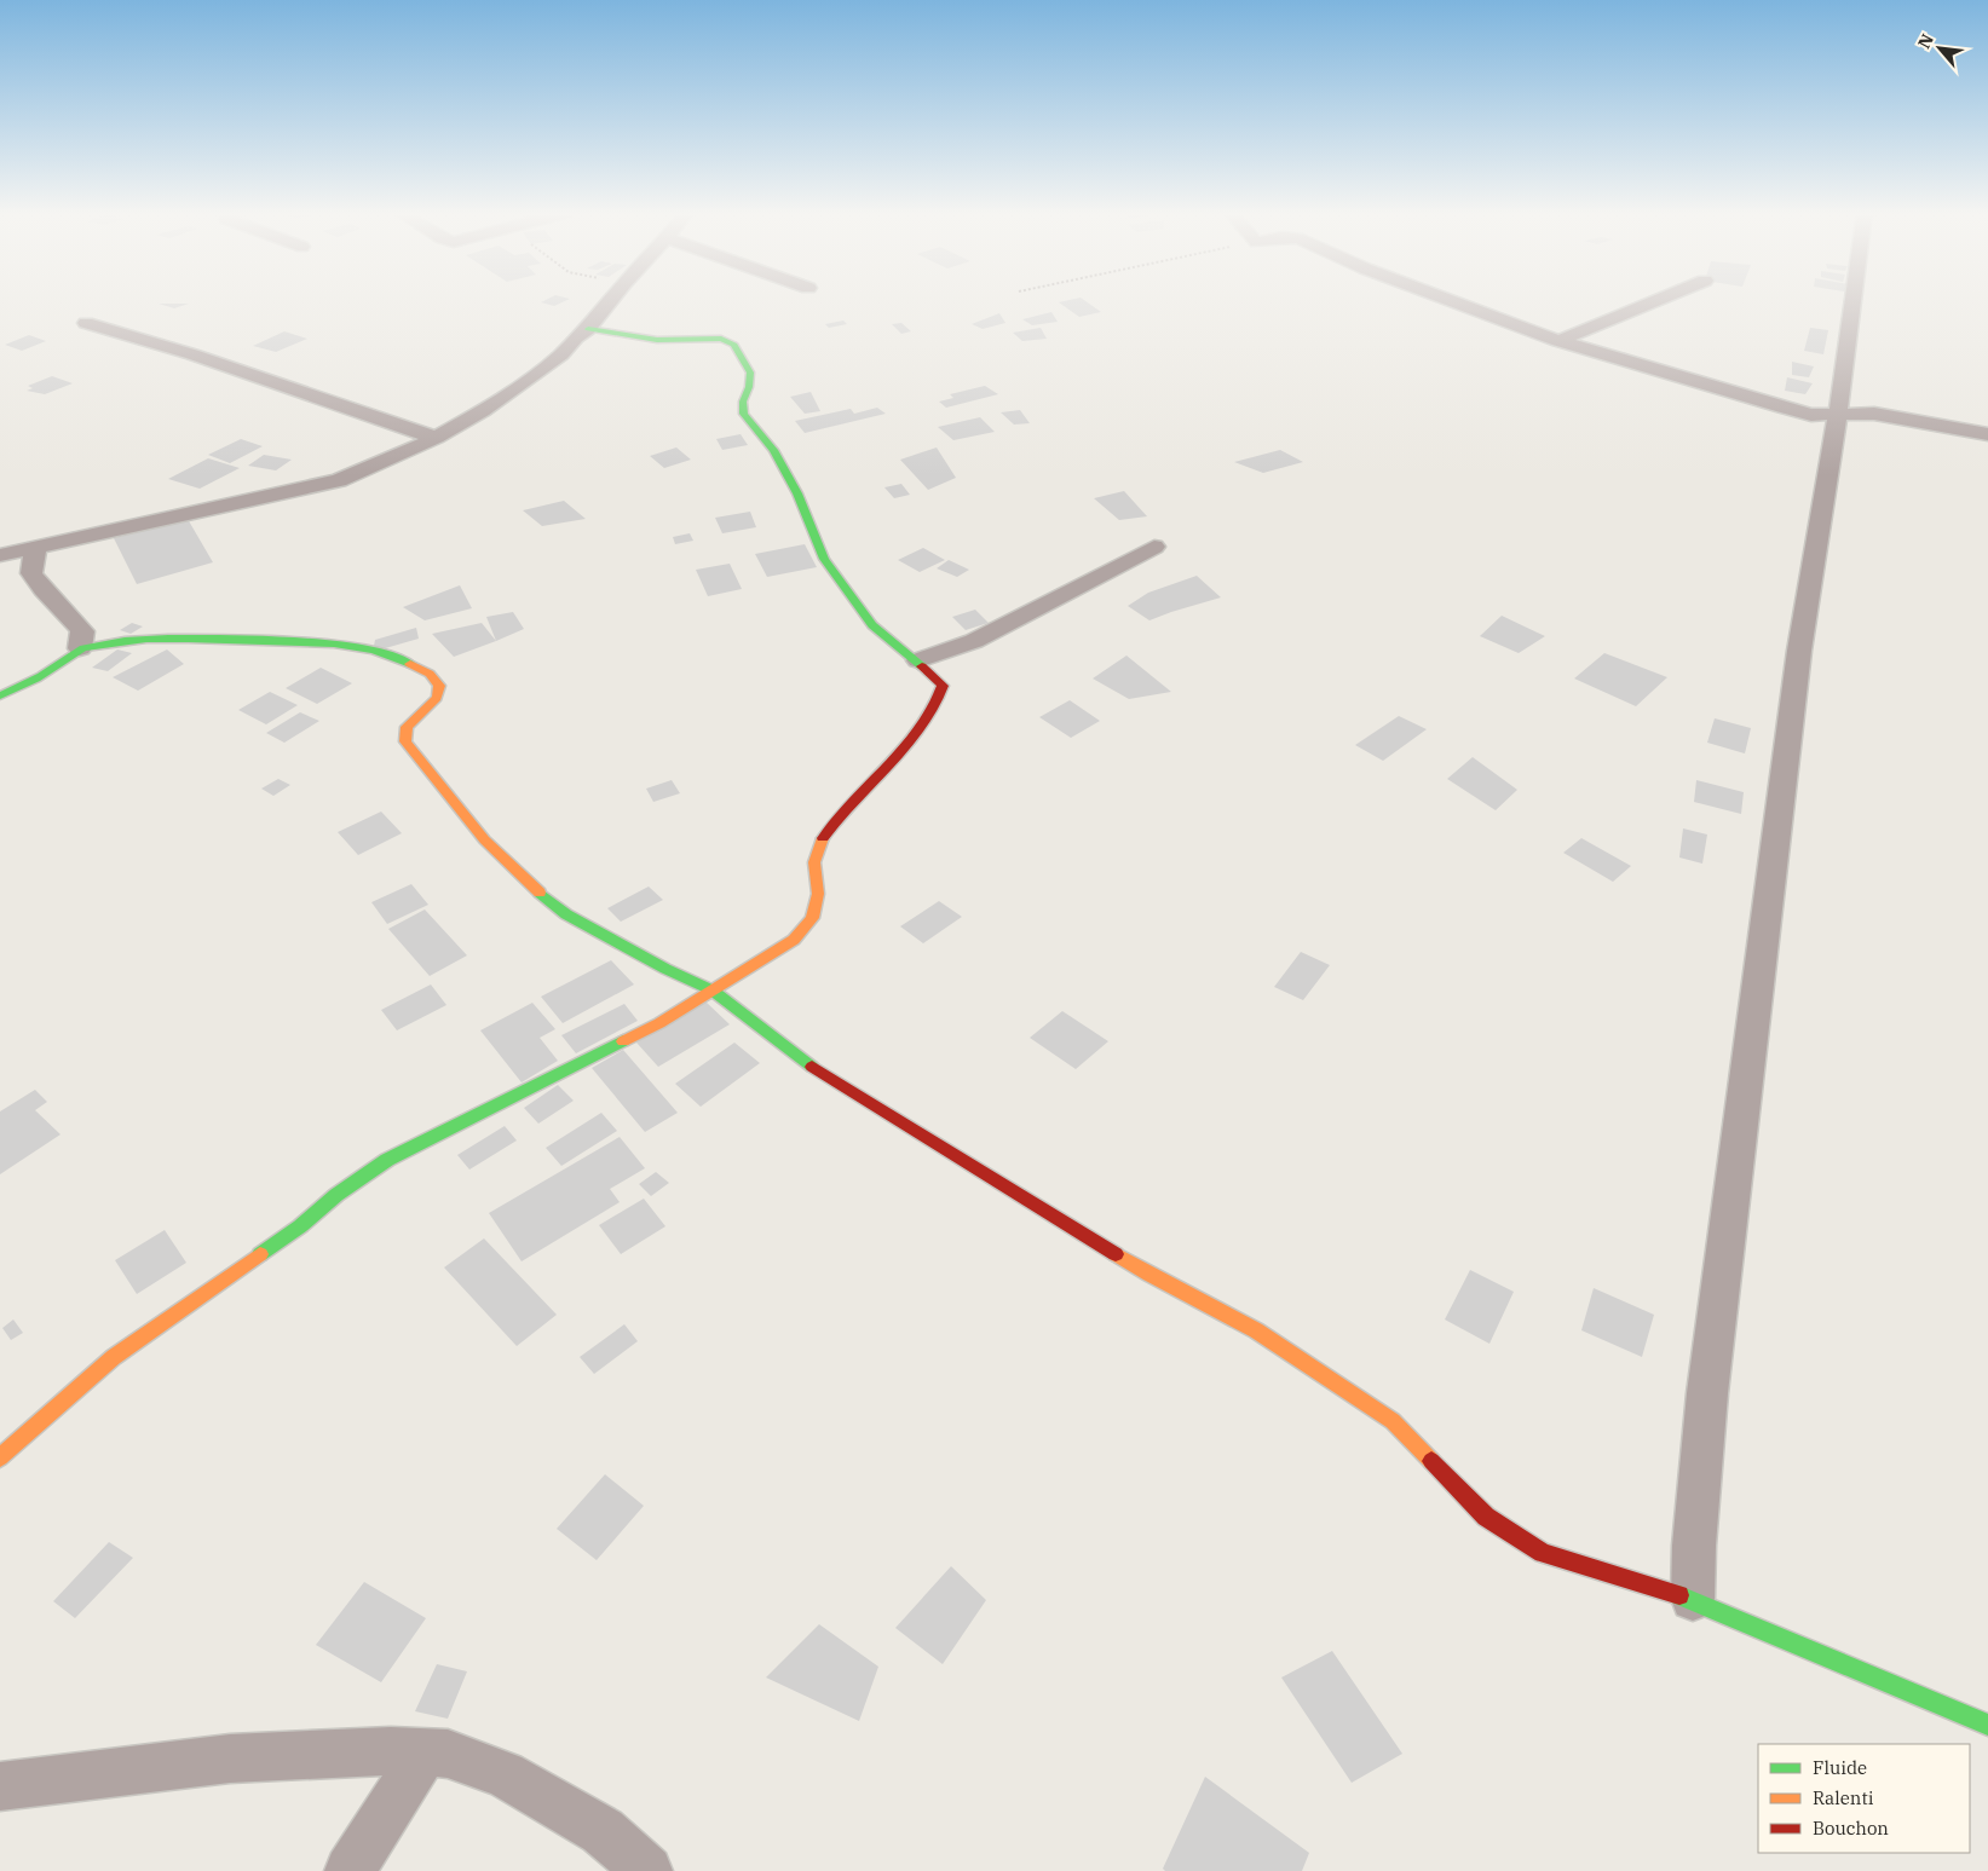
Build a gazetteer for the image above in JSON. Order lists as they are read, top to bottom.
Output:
{
  "legend": ["Fluide", "Ralenti", "Bouchon"],
  "north": "top left"
}
